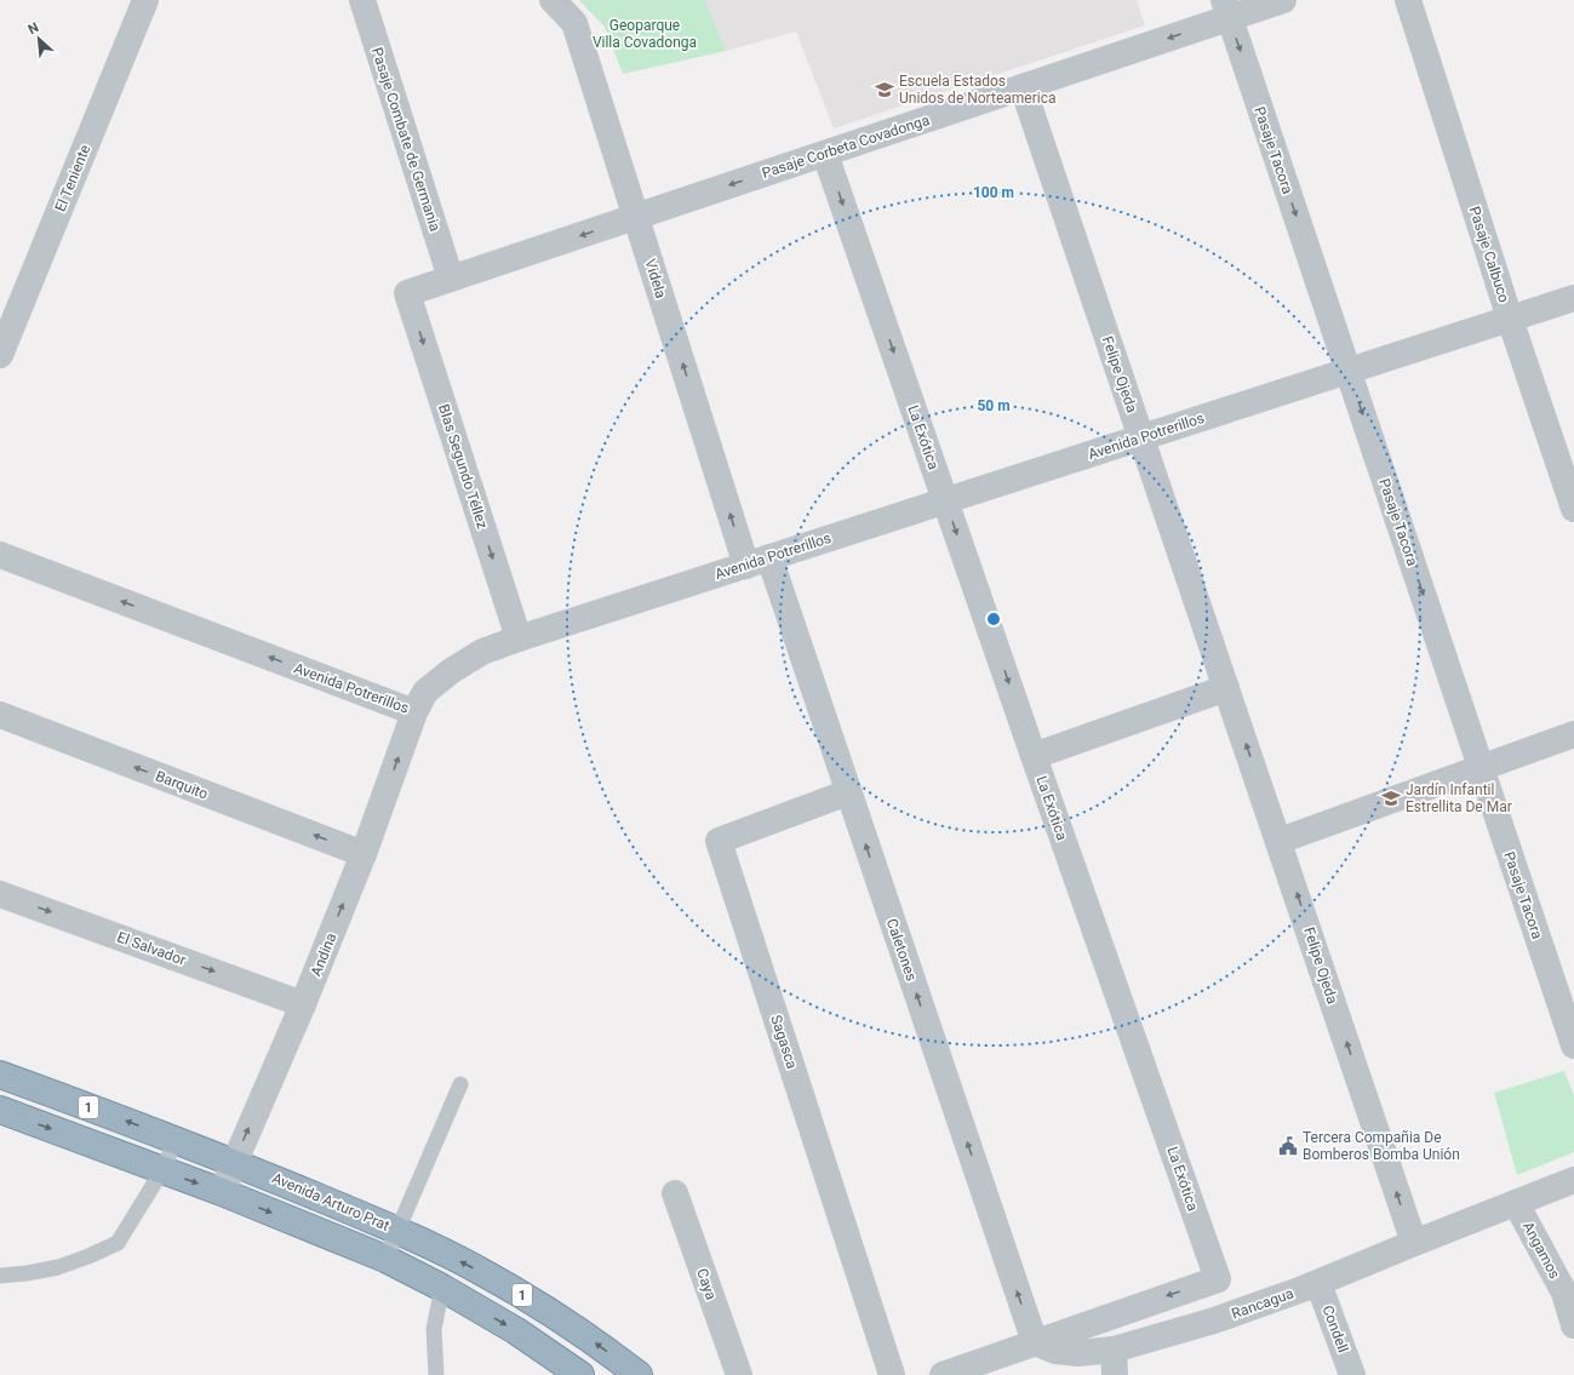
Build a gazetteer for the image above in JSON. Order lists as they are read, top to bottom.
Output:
{
  "streets": {
    "highway": ["1", "Avenida Arturo Prat"],
    "street": [
      "Pasaje Combate de Germania",
      "Pasaje Corbeta Covadonga",
      "Pasaje Tacora",
      "El Teniente",
      "Pasaje Calbuco",
      "Videla",
      "Felipe Ojeda",
      "Avenida Potrerillos",
      "La Exótica",
      "Blas Segundo Téllez",
      "Barquito",
      "El Salvador",
      "Caletones",
      "Andina",
      "Sagasca",
      "Angamos",
      "Caya",
      "Rancagua",
      "Condell"
    ]
  },
  "crossings": [
    ["Pasaje Combate de Germania", "Pasaje Corbeta Covadonga"],
    ["Pasaje Corbeta Covadonga", "Pasaje Tacora"],
    ["Pasaje Corbeta Covadonga", "Videla"],
    ["Pasaje Corbeta Covadonga", "Felipe Ojeda"],
    ["Pasaje Corbeta Covadonga", "La Exótica"],
    ["Pasaje Corbeta Covadonga", "Blas Segundo Téllez"],
    ["Pasaje Tacora", "Avenida Potrerillos"],
    ["Pasaje Calbuco", "Avenida Potrerillos"],
    ["Videla", "Avenida Potrerillos"],
    ["Videla", "Caletones"],
    ["Felipe Ojeda", "Avenida Potrerillos"],
    ["Felipe Ojeda", "Rancagua"],
    ["Avenida Potrerillos", "La Exótica"],
    ["Avenida Potrerillos", "Blas Segundo Téllez"],
    ["Avenida Potrerillos", "Caletones"],
    ["Avenida Potrerillos", "Andina"],
    ["La Exótica", "Caletones"],
    ["La Exótica", "Rancagua"],
    ["Barquito", "Andina"],
    ["El Salvador", "Andina"],
    ["Caletones", "Sagasca"],
    ["Caletones", "Rancagua"],
    ["Andina", "1"],
    ["Andina", "Avenida Arturo Prat"],
    ["Angamos", "Rancagua"],
    ["Rancagua", "Condell"]
  ],
  "one_way": [
    "Pasaje Corbeta Covadonga",
    "Pasaje Tacora",
    "Videla",
    "Felipe Ojeda",
    "La Exótica",
    "Blas Segundo Téllez",
    "Barquito",
    "El Salvador",
    "Caletones",
    "Andina"
  ],
  "parks": ["Geoparque Villa Covadonga"],
  "places": {
    "school or university": ["Escuela Estados Unidos de Norteamerica", "Jardín Infantil Estrellita De Mar"],
    "public building": ["Tercera Compañia De Bomberos Bomba Unión"]
  },
  "north": "top left",
  "rings": ["100 m", "50 m"]
}
